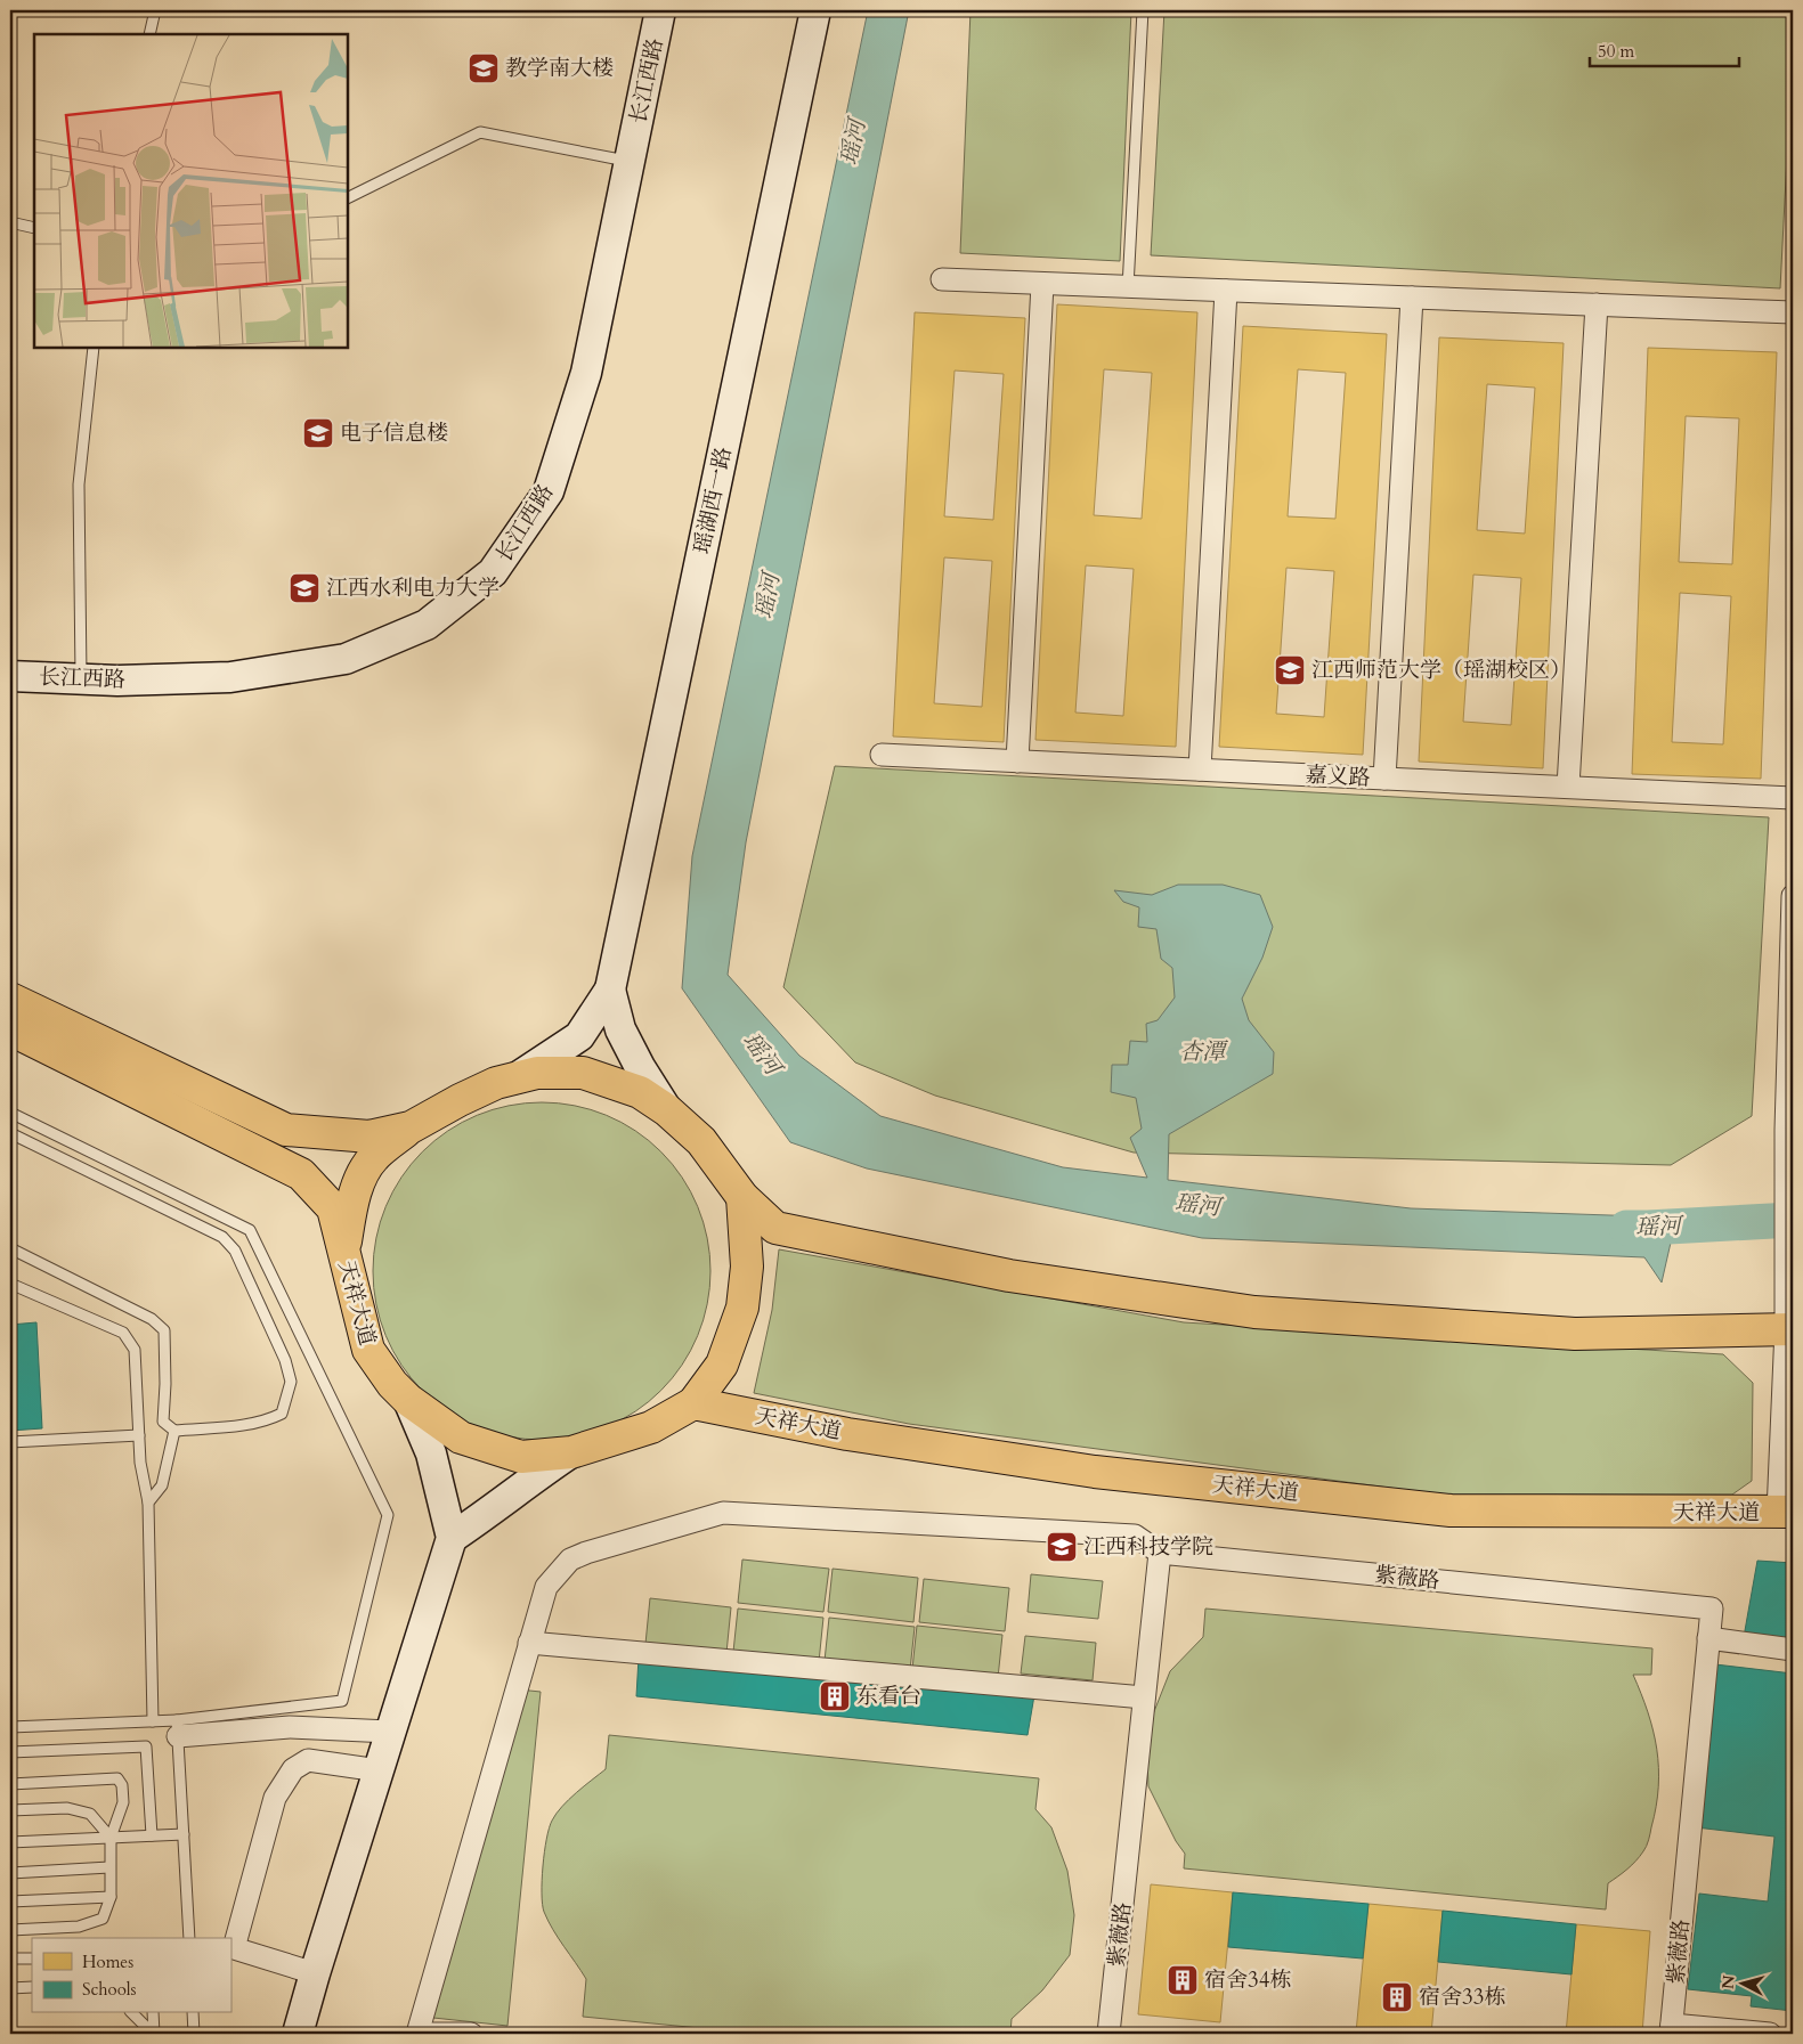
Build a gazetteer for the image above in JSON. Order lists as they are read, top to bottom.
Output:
{
  "streets": {
    "main road": ["天祥大道"],
    "street": [
      "长江西路",
      "瑶湖西一路",
      "嘉义路",
      "紫薇路"
    ]
  },
  "water": ["瑶河", "杏潭"],
  "places": {
    "school or university": [
      "教学南大楼",
      "电子信息楼",
      "江西水利电力大学",
      "江西师范大学（瑶湖校区）",
      "江西科技学院"
    ],
    "building": ["东看台", "宿舍34栋", "宿舍33栋"]
  },
  "legend": ["Homes", "Schools"],
  "scale_bar": "50 m",
  "north": "left"
}
